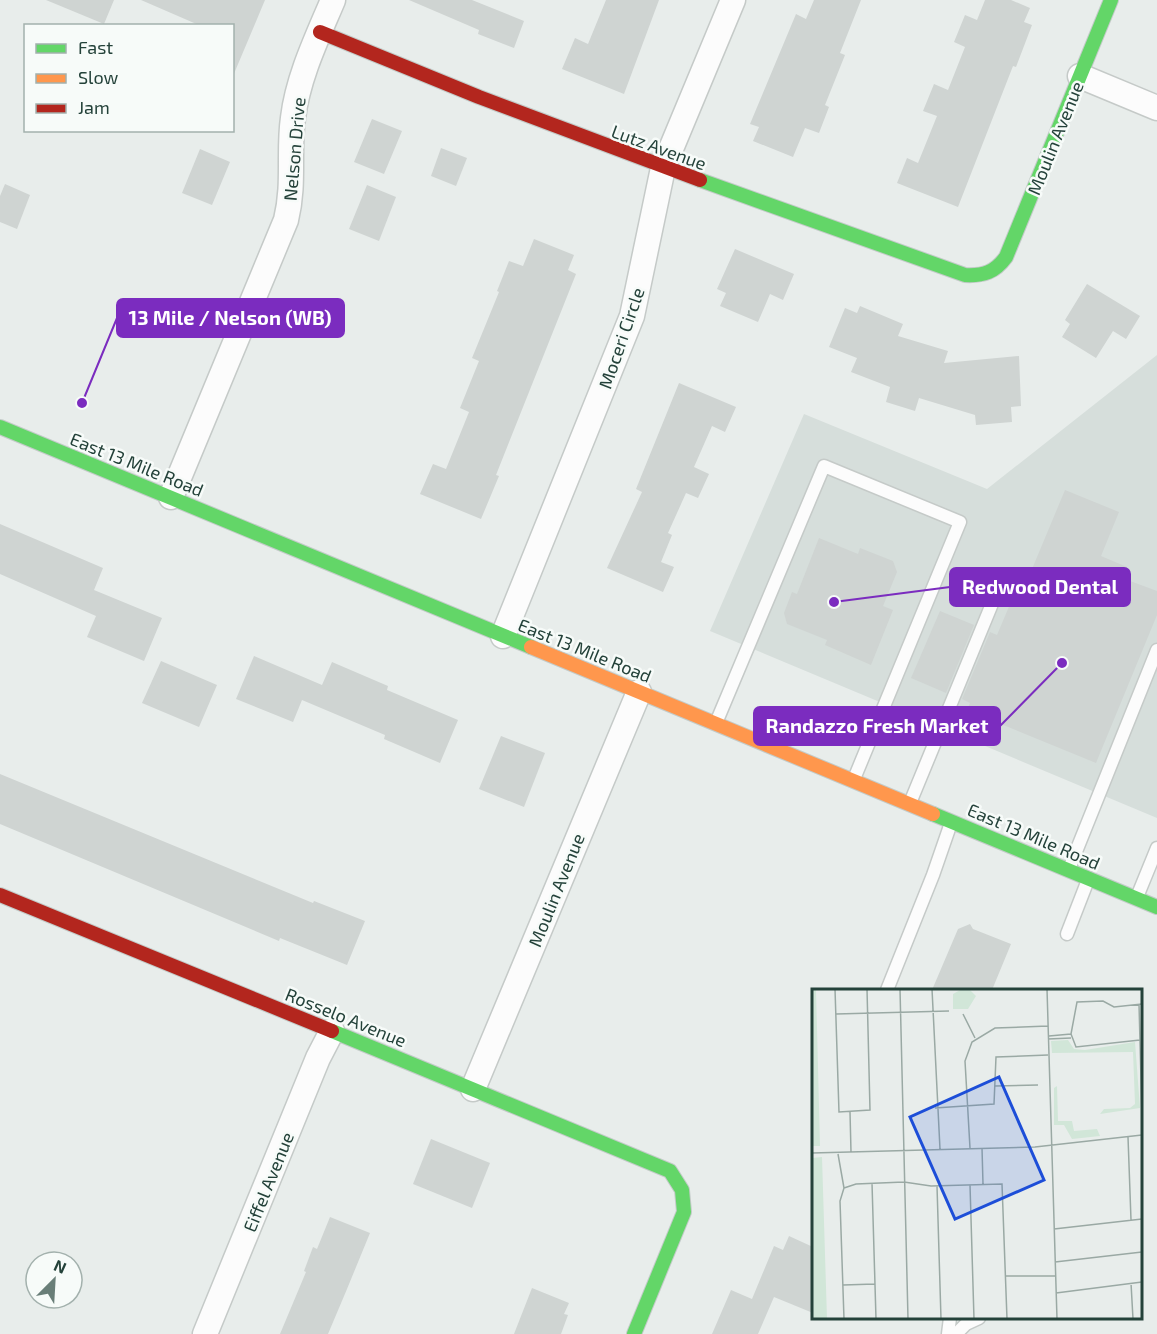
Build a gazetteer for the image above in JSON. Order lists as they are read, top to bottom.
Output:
{
  "streets": {
    "street": [
      "Moulin Avenue",
      "Lutz Avenue",
      "Nelson Drive",
      "Moceri Circle",
      "East 13 Mile Road",
      "Rosselo Avenue",
      "Eiffel Avenue"
    ]
  },
  "crossings": [
    ["Moulin Avenue", "Lutz Avenue"],
    ["Moulin Avenue", "East 13 Mile Road"],
    ["Moulin Avenue", "Rosselo Avenue"],
    ["Lutz Avenue", "Nelson Drive"],
    ["Lutz Avenue", "Moceri Circle"],
    ["Nelson Drive", "East 13 Mile Road"],
    ["Moceri Circle", "East 13 Mile Road"],
    ["Rosselo Avenue", "Eiffel Avenue"]
  ],
  "places": ["13 Mile / Nelson (WB)", "Redwood Dental", "Randazzo Fresh Market"],
  "legend": ["Fast", "Slow", "Jam"],
  "north": "top right"
}
